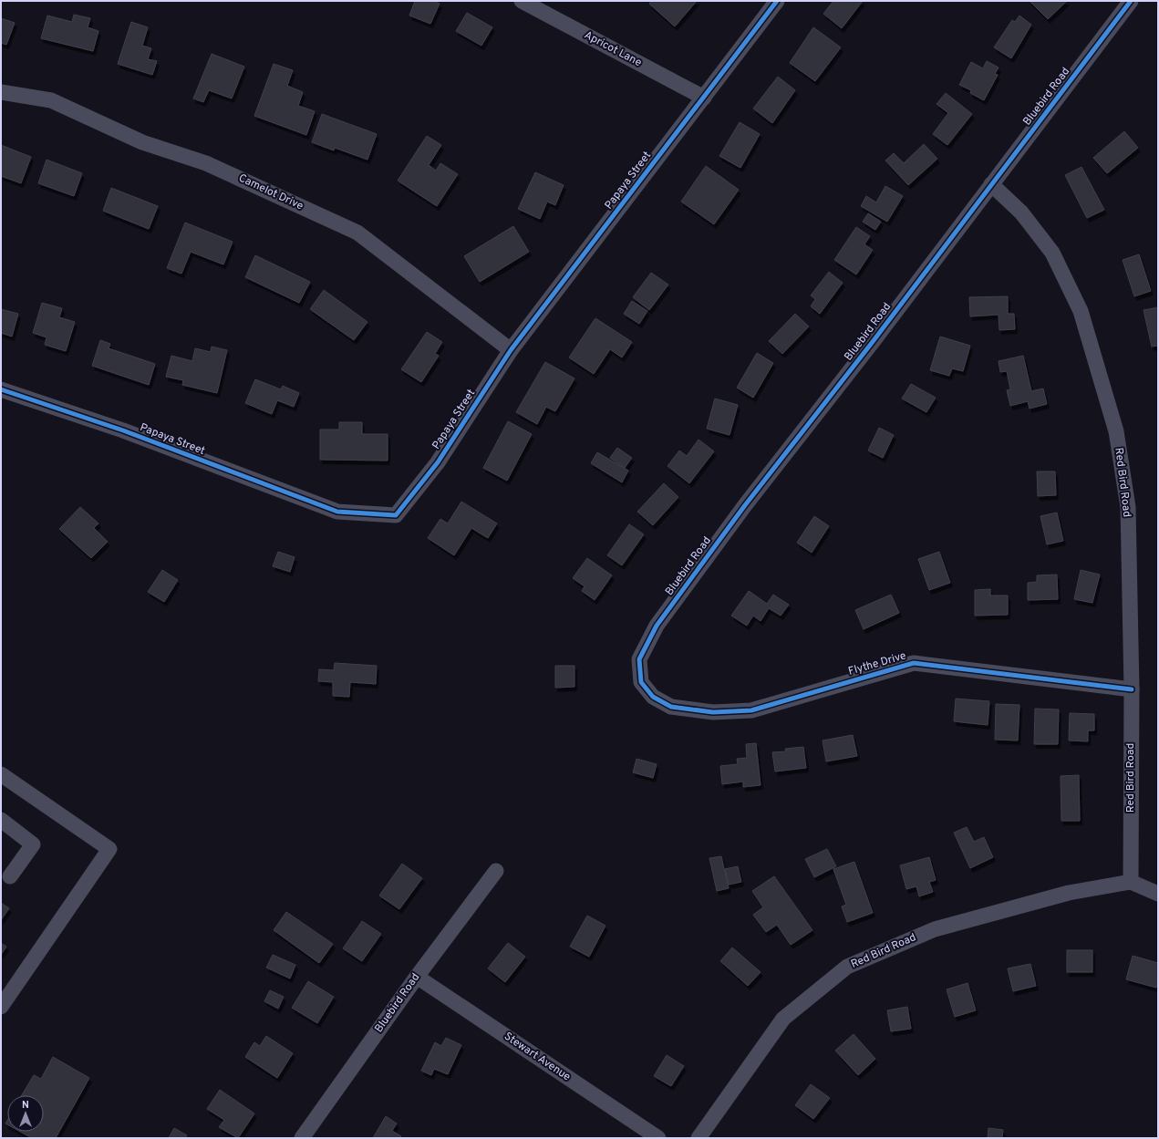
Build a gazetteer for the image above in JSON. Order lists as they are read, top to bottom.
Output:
{
  "streets": {
    "street": [
      "Apricot Lane",
      "Bluebird Road",
      "Papaya Street",
      "Camelot Drive",
      "Red Bird Road",
      "Flythe Drive",
      "Stewart Avenue"
    ]
  },
  "crossings": [
    ["Apricot Lane", "Papaya Street"],
    ["Bluebird Road", "Red Bird Road"],
    ["Bluebird Road", "Flythe Drive"],
    ["Bluebird Road", "Stewart Avenue"],
    ["Papaya Street", "Camelot Drive"],
    ["Red Bird Road", "Flythe Drive"]
  ],
  "north": "top"
}
